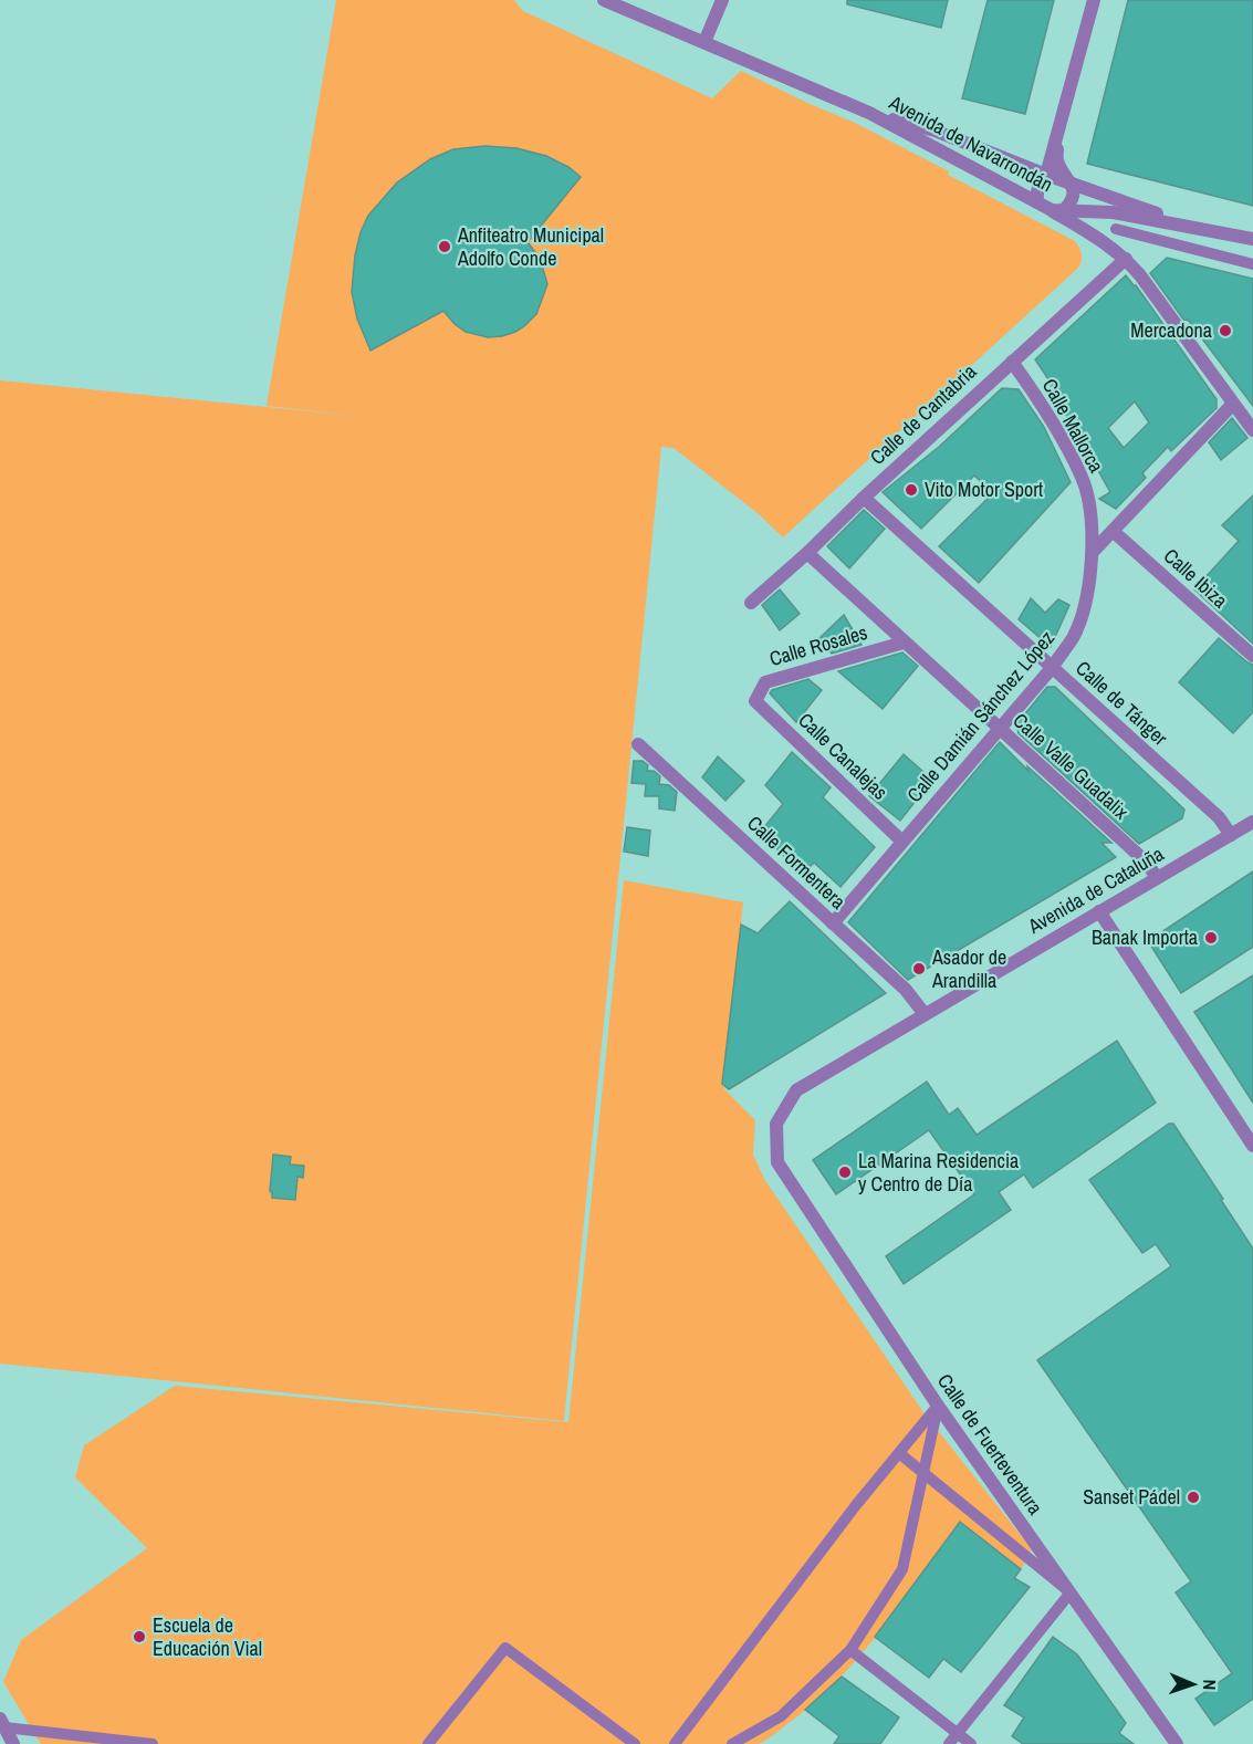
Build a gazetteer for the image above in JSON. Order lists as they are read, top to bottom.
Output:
{
  "streets": {
    "street": [
      "Avenida de Navarrondán",
      "Calle de Cantabria",
      "Calle Mallorca",
      "Calle Ibiza",
      "Calle Rosales",
      "Calle de Tánger",
      "Calle Damián Sánchez López",
      "Calle Canalejas",
      "Calle Valle Guadalix",
      "Calle Formentera",
      "Avenida de Cataluña",
      "Calle de Fuerteventura"
    ]
  },
  "crossings": [
    ["Calle de Cantabria", "Calle Mallorca"],
    ["Calle de Cantabria", "Calle de Tánger"],
    ["Calle de Cantabria", "Calle Valle Guadalix"],
    ["Calle Mallorca", "Calle Damián Sánchez López"],
    ["Calle Rosales", "Calle Canalejas"],
    ["Calle Rosales", "Calle Valle Guadalix"],
    ["Calle de Tánger", "Calle Damián Sánchez López"],
    ["Calle de Tánger", "Avenida de Cataluña"],
    ["Calle Damián Sánchez López", "Calle Canalejas"],
    ["Calle Damián Sánchez López", "Calle Valle Guadalix"],
    ["Calle Damián Sánchez López", "Calle Formentera"],
    ["Calle Valle Guadalix", "Avenida de Cataluña"],
    ["Calle Formentera", "Avenida de Cataluña"],
    ["Avenida de Cataluña", "Calle de Fuerteventura"]
  ],
  "places": [
    "Anfiteatro Municipal Adolfo Conde",
    "Mercadona",
    "Vito Motor Sport",
    "Banak Importa",
    "Asador de Arandilla",
    "La Marina Residencia y Centro de Día",
    "Sanset Pádel",
    "Escuela de Educación Vial"
  ],
  "north": "right"
}
